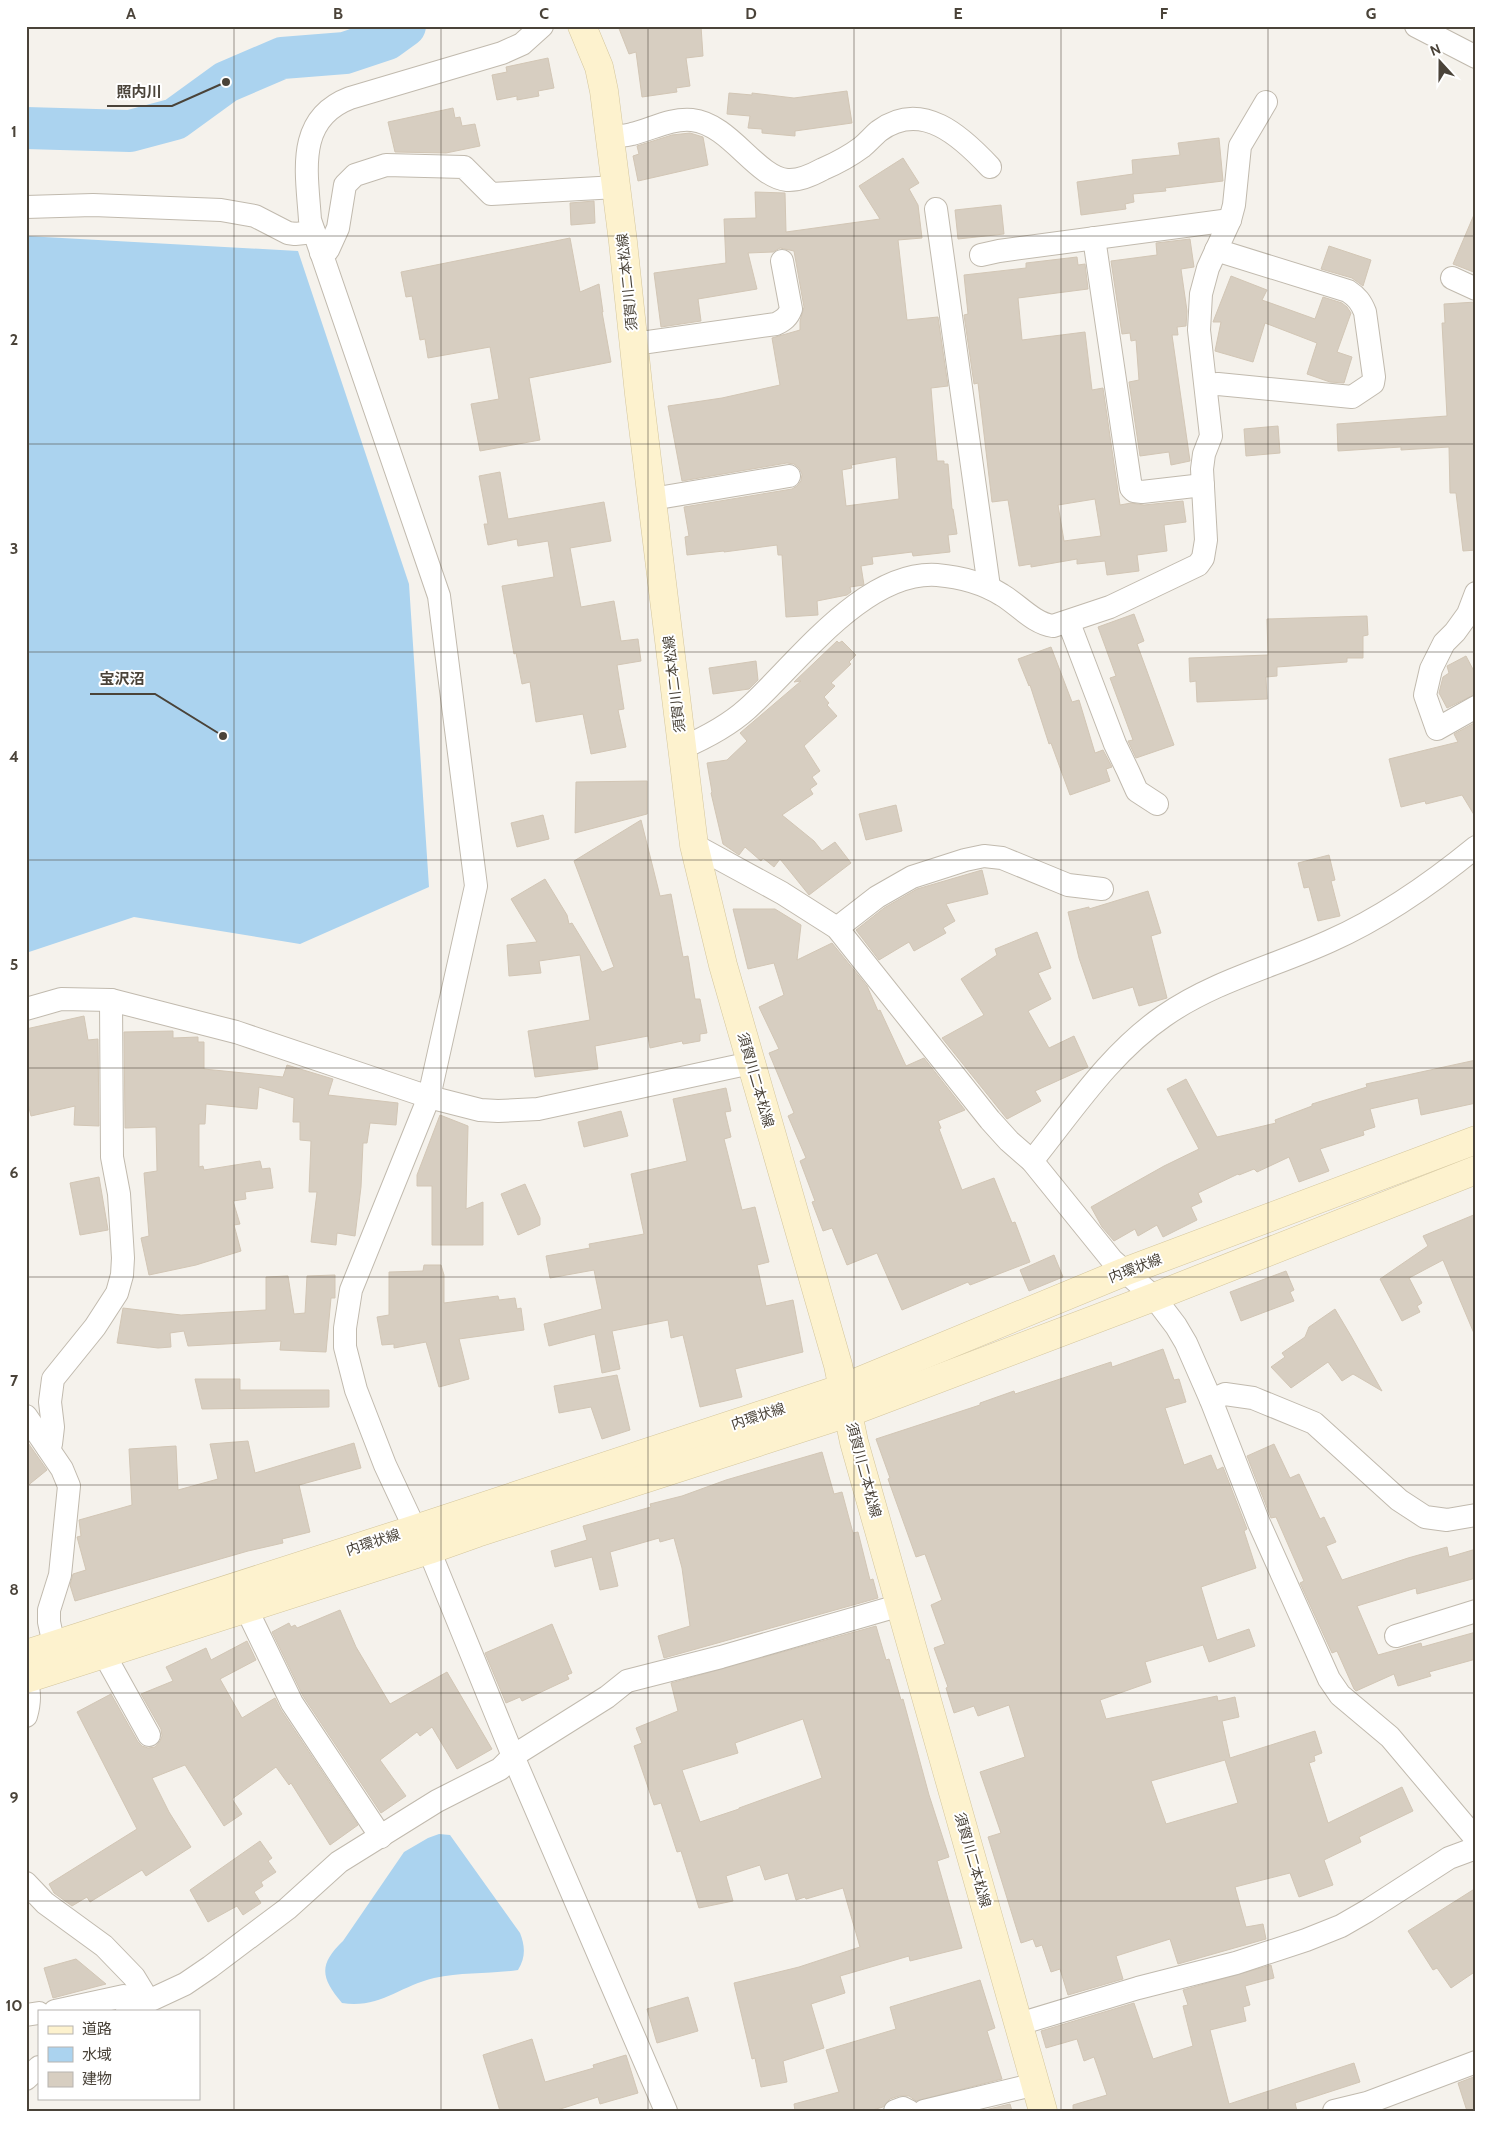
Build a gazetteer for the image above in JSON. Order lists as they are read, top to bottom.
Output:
{
  "streets": {
    "main road": ["須賀川二本松線", "内環状線"]
  },
  "crossings": [
    ["須賀川二本松線", "内環状線"]
  ],
  "places": ["照内川", "宝沢沼"],
  "legend": ["道路", "水域", "建物"],
  "north": "top",
  "grid": {
    "columns": [
      "A",
      "B",
      "C",
      "D",
      "E",
      "F",
      "G"
    ],
    "rows": [
      "1",
      "2",
      "3",
      "4",
      "5",
      "6",
      "7",
      "8",
      "9",
      "10"
    ]
  }
}
